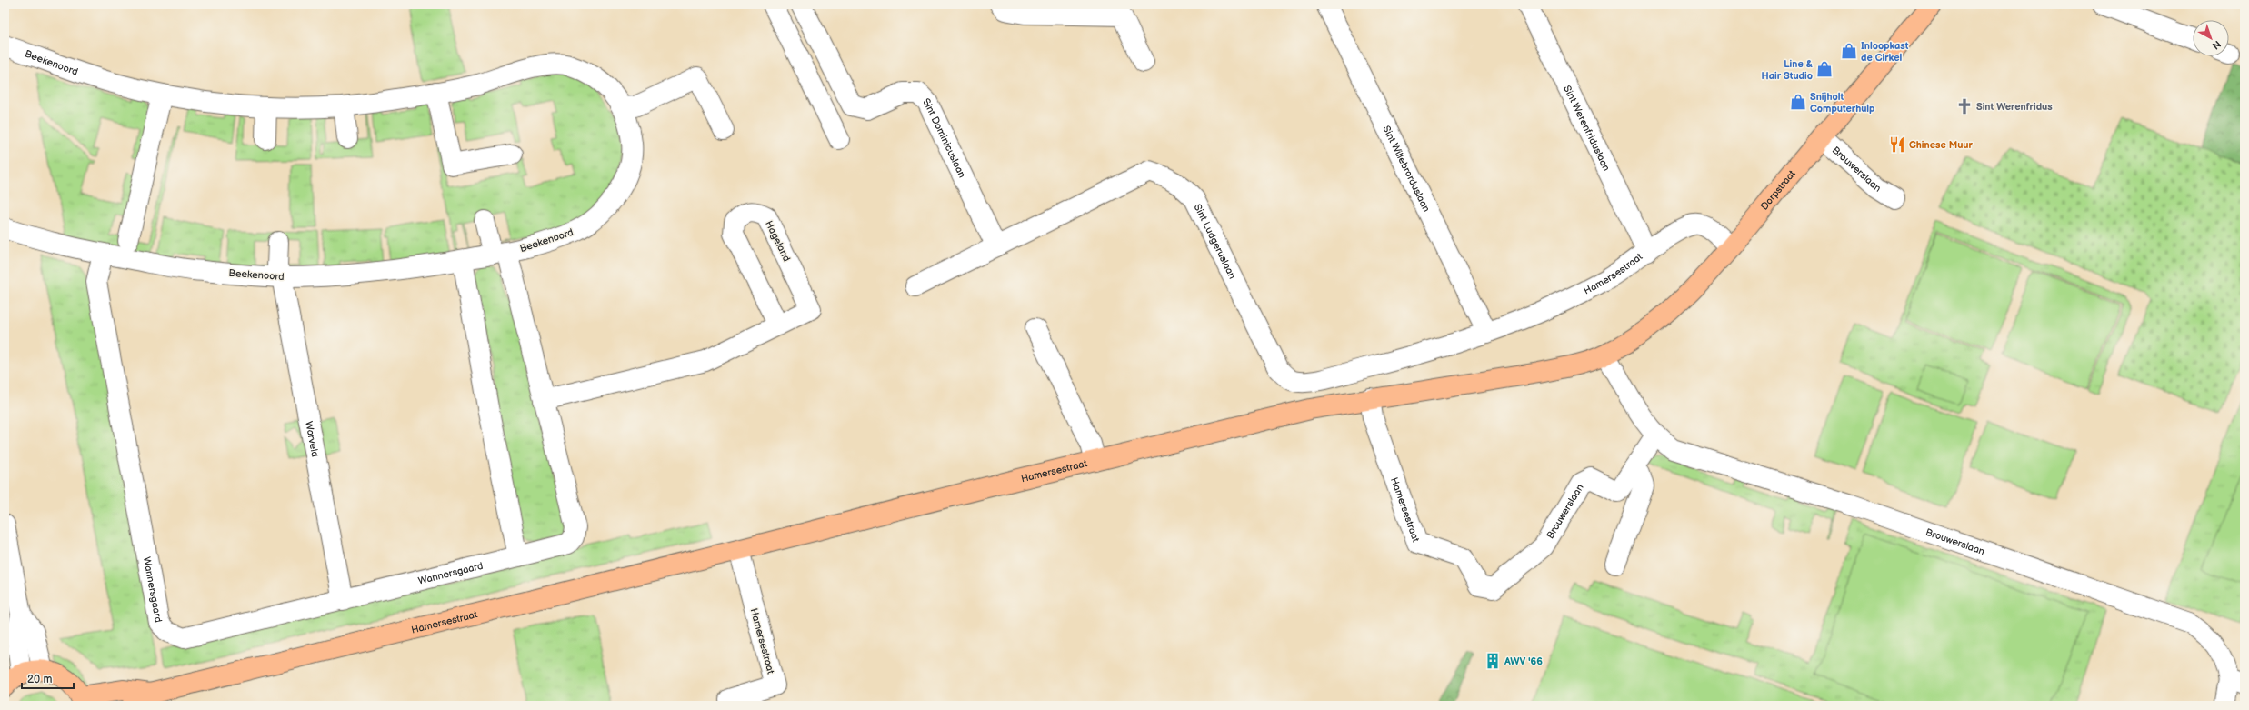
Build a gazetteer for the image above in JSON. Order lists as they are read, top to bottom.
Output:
{
  "streets": {
    "main road": ["Dorpstraat", "Hamersestraat"],
    "street": [
      "Beekenoord",
      "Sint Werenfriduslaan",
      "Sint Dominicuslaan",
      "Sint Willebrorduslaan",
      "Brouwerslaan",
      "Hageland",
      "Sint Ludgeruslaan",
      "Warveld",
      "Wannersgaard"
    ]
  },
  "crossings": [
    ["Beekenoord", "Warveld"],
    ["Beekenoord", "Wannersgaard"],
    ["Sint Werenfriduslaan", "Hamersestraat"],
    ["Sint Dominicuslaan", "Sint Ludgeruslaan"],
    ["Sint Willebrorduslaan", "Sint Ludgeruslaan"],
    ["Sint Willebrorduslaan", "Hamersestraat"],
    ["Brouwerslaan", "Dorpstraat"],
    ["Brouwerslaan", "Hamersestraat"],
    ["Dorpstraat", "Hamersestraat"],
    ["Hageland", "Wannersgaard"],
    ["Sint Ludgeruslaan", "Hamersestraat"],
    ["Warveld", "Wannersgaard"]
  ],
  "places": {
    "shop": ["Inloopkast de Cirkel", "Line & Hair Studio", "Snijholt Computerhulp"],
    "church": ["Sint Werenfridus"],
    "restaurant": ["Chinese Muur"],
    "building": ["AWV '66"]
  },
  "scale_bar": "20 m",
  "north": "bottom right"
}
